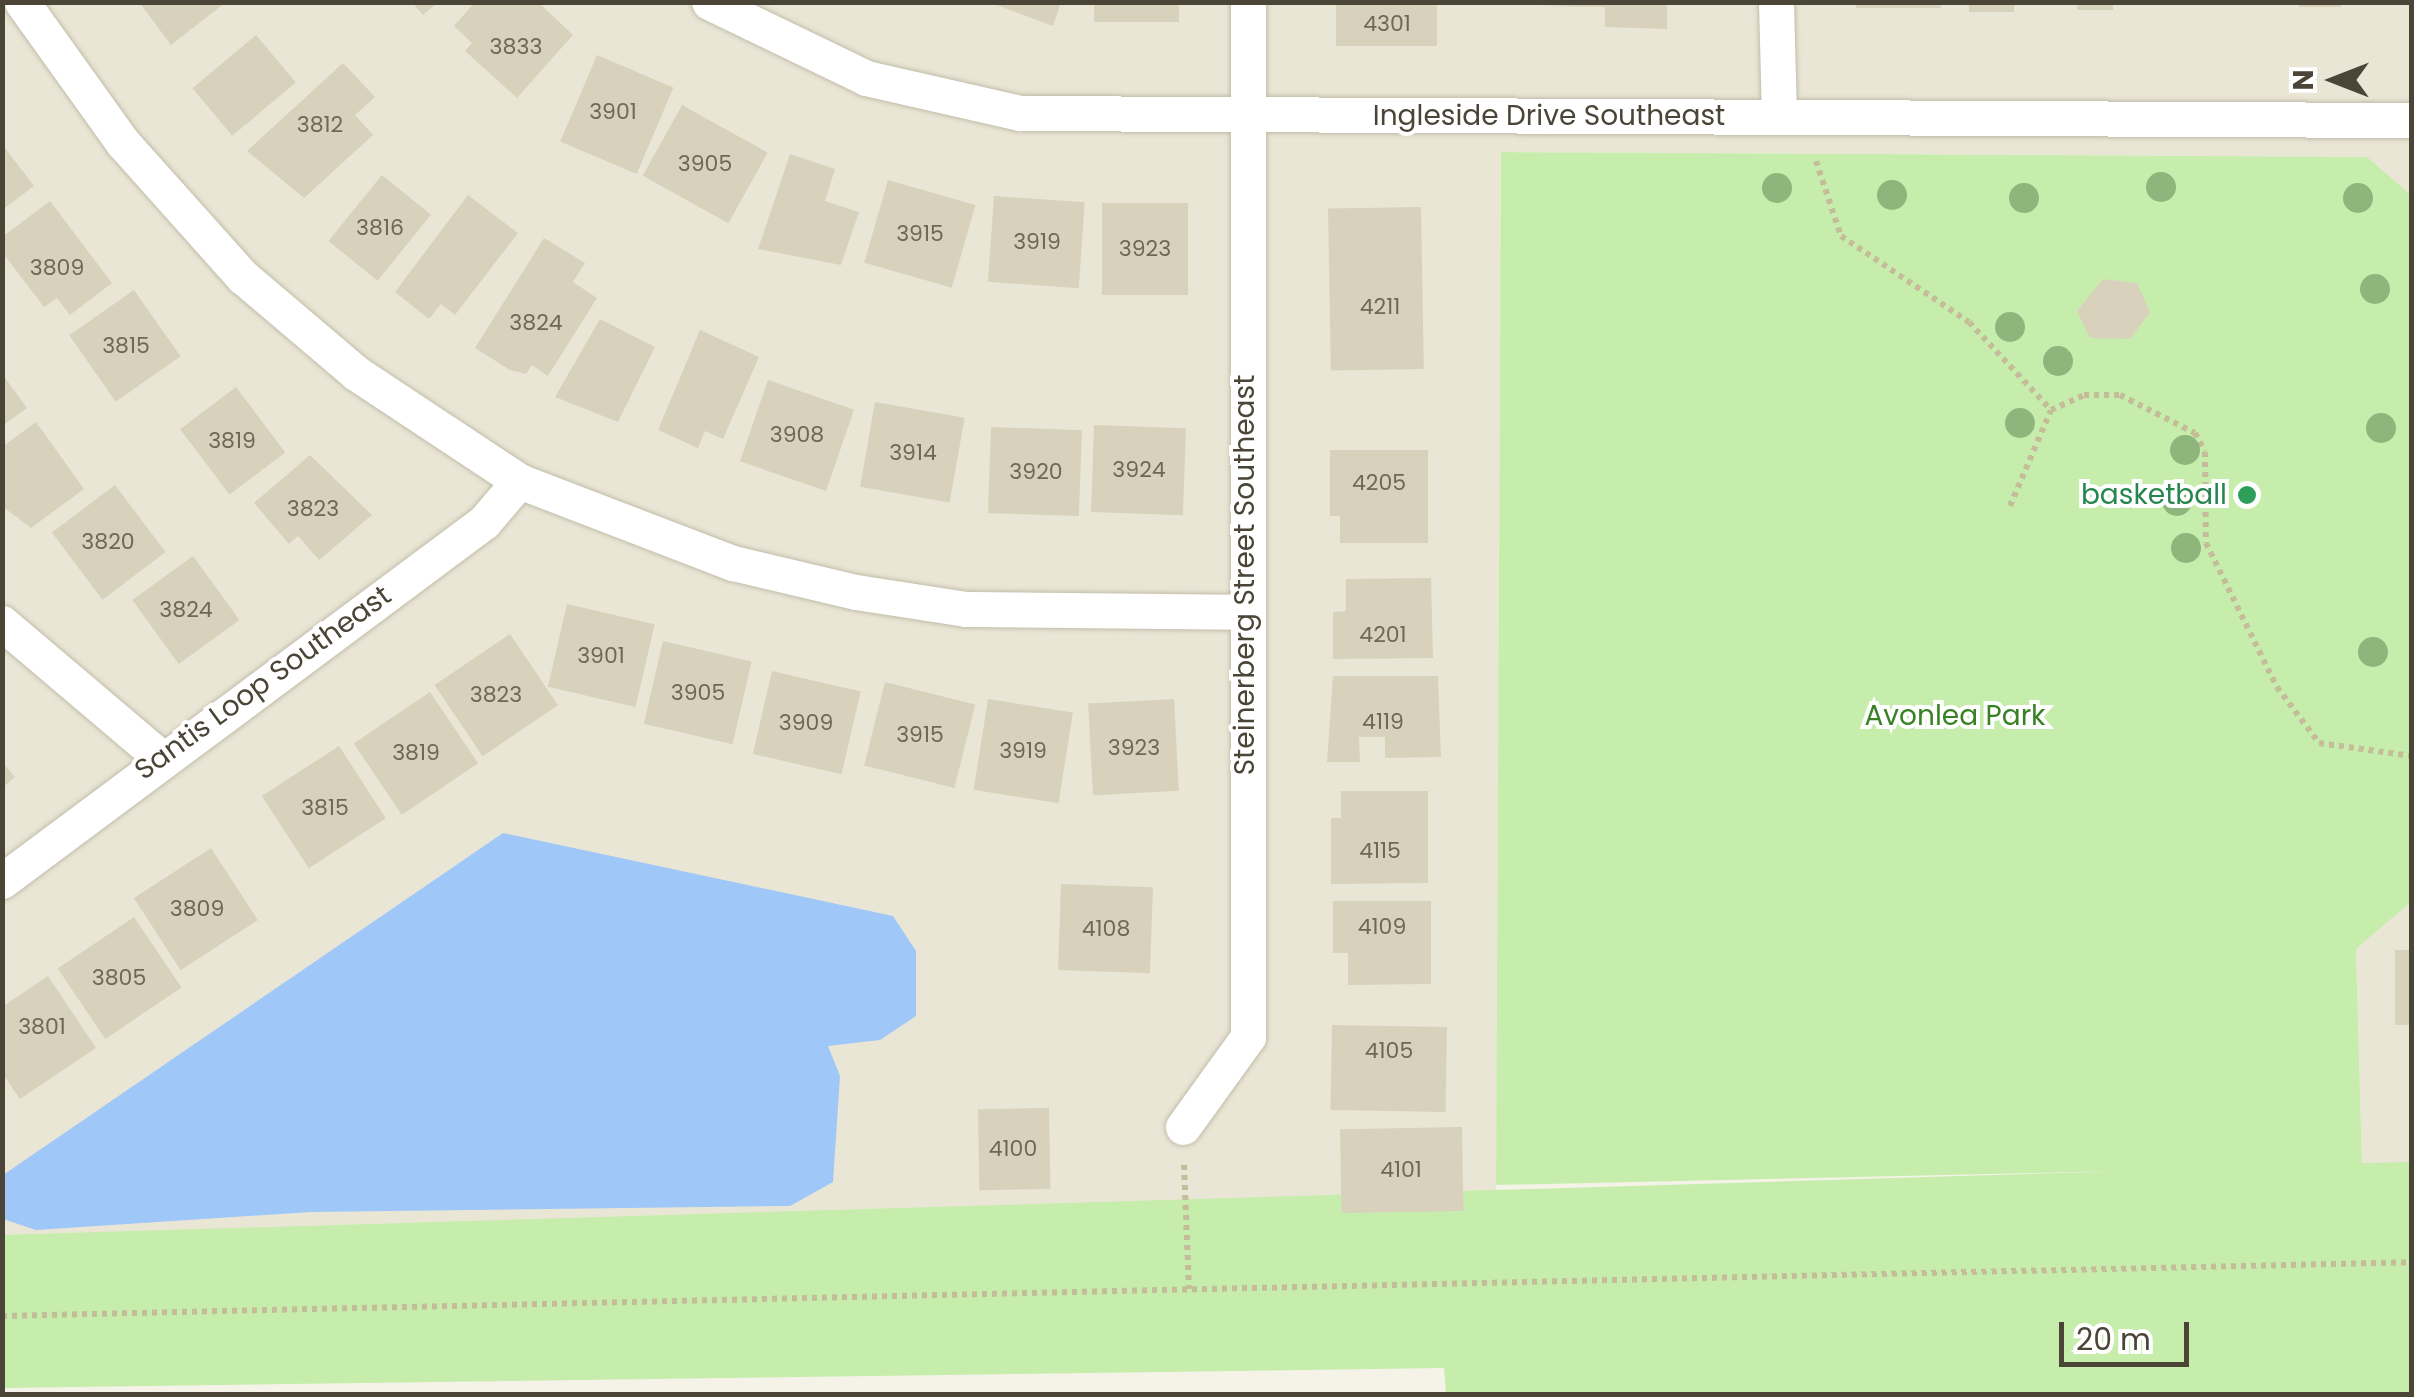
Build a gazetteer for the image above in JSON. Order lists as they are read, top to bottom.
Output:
{
  "streets": {
    "street": ["Ingleside Drive Southeast", "Steinerberg Street Southeast", "Santis Loop Southeast"]
  },
  "crossings": [
    ["Ingleside Drive Southeast", "Steinerberg Street Southeast"]
  ],
  "parks": ["Avonlea Park"],
  "places": ["basketball"],
  "house_numbers": [
    "4301",
    "3833",
    "3901",
    "3812",
    "3905",
    "3816",
    "3915",
    "3919",
    "3923",
    "3809",
    "4211",
    "3824",
    "3815",
    "3908",
    "3819",
    "3914",
    "3924",
    "3920",
    "4205",
    "3823",
    "3820",
    "3824",
    "4201",
    "3901",
    "3905",
    "3823",
    "4119",
    "3909",
    "3915",
    "3923",
    "3919",
    "3819",
    "3815",
    "4115",
    "3809",
    "4109",
    "4108",
    "3805",
    "3801",
    "4105",
    "4100",
    "4101"
  ],
  "scale_bar": "20 m",
  "north": "left"
}
